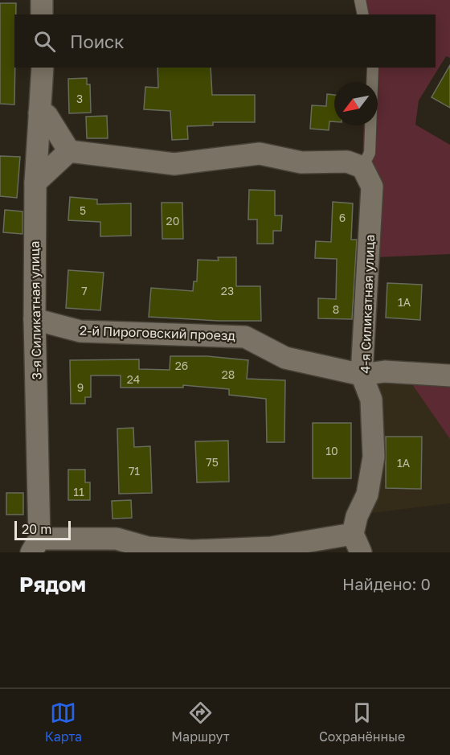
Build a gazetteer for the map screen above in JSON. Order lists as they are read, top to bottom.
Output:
{
  "streets": {
    "street": ["4-я Силикатная улица", "3-я Силикатная улица", "2-й Пироговский проезд"]
  },
  "crossings": [
    ["4-я Силикатная улица", "2-й Пироговский проезд"],
    ["3-я Силикатная улица", "2-й Пироговский проезд"]
  ],
  "house_numbers": [
    "3",
    "5",
    "6",
    "20",
    "7",
    "23",
    "1А",
    "8",
    "26",
    "28",
    "24",
    "9",
    "10",
    "75",
    "1А",
    "71",
    "11"
  ],
  "scale_bar": "20 m",
  "north": "bottom left",
  "page": {
    "search": "Поиск",
    "scale": "20 m",
    "heading": ["Рядом", "Найдено: 0"],
    "nav": ["Карта", "Маршрут", "Сохранённые"]
  }
}
